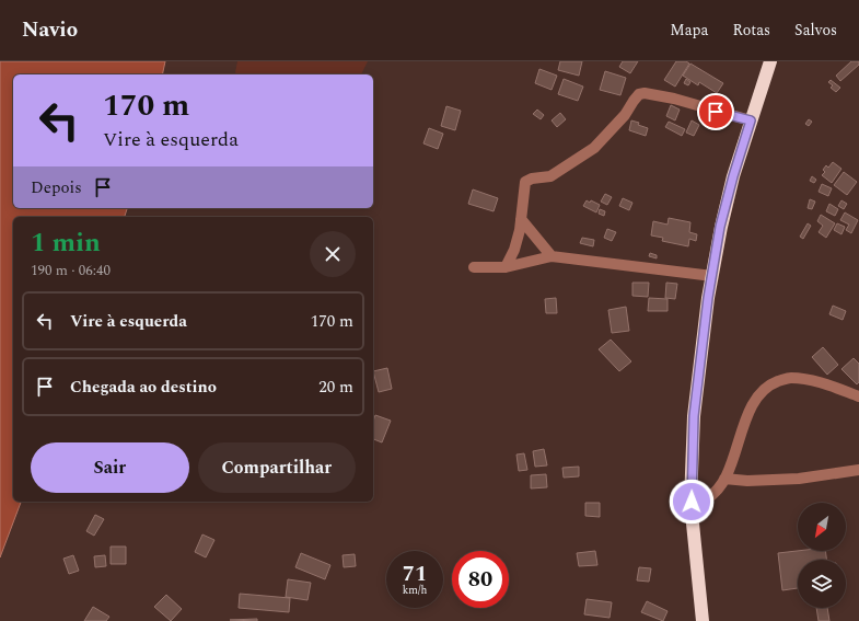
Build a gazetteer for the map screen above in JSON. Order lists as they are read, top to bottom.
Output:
{
  "north": "bottom left",
  "page": {
    "header": "Navio",
    "nav": ["Mapa", "Rotas", "Salvos"],
    "turn": ["170 m", "Vire à esquerda"],
    "then": "Depois",
    "heading": ["1 min", "190 m · 06:40"],
    "list": [
      {
        "name": "Vire à esquerda",
        "value": "170 m"
      },
      {
        "name": "Chegada ao destino",
        "value": "20 m"
      }
    ],
    "buttons": ["Sair", "Compartilhar"],
    "speed": "71 km/h",
    "limit": "80"
  }
}
